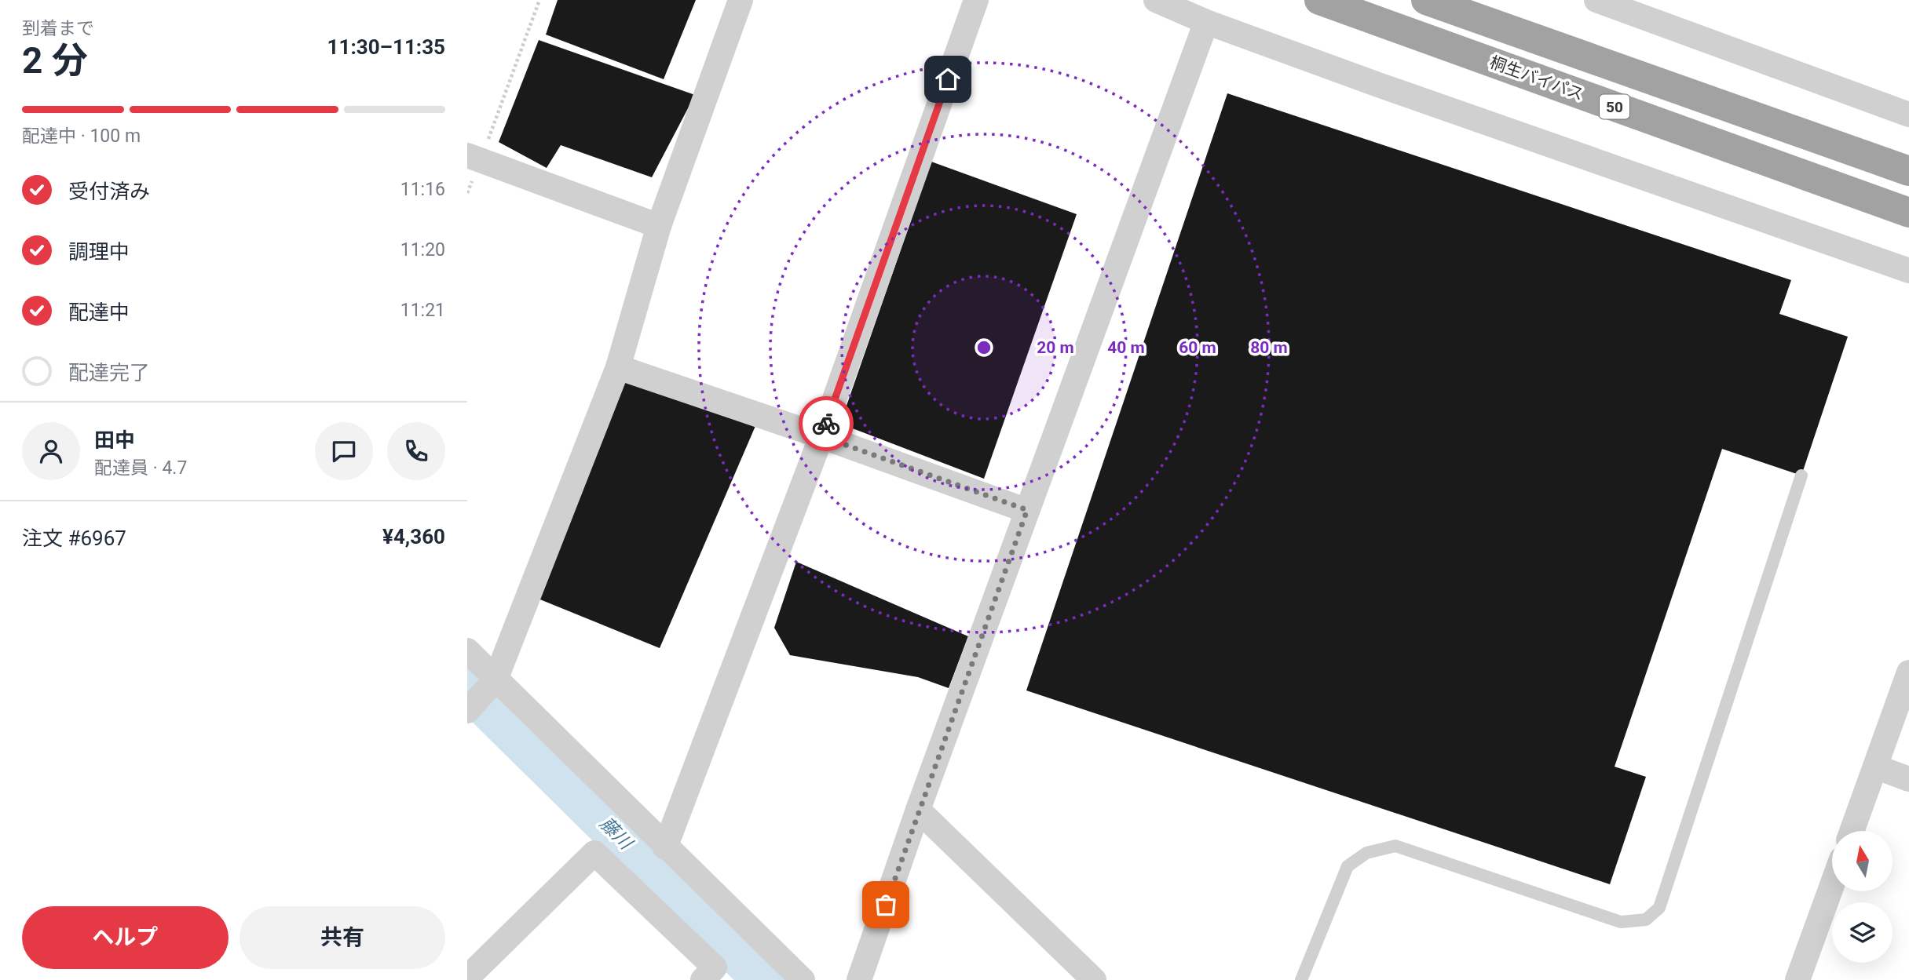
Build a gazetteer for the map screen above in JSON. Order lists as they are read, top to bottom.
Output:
{
  "streets": {
    "highway": ["桐生バイパス", "50"]
  },
  "water": ["藤川"],
  "north": "top",
  "page": {
    "heading": ["2 分", "到着まで", "11:30–11:35"],
    "panel": [
      "田中",
      "配達員 · 4.7",
      "注文 #6967",
      "¥4,360"
    ],
    "bar": "配達中 · 100 m",
    "list": [
      ["受付済み", "11:16"],
      ["調理中", "11:20"],
      ["配達中", "11:21"],
      "配達完了"
    ],
    "buttons": ["ヘルプ", "共有"]
  },
  "rings": [
    "20 m",
    "40 m",
    "60 m",
    "80 m"
  ]
}
